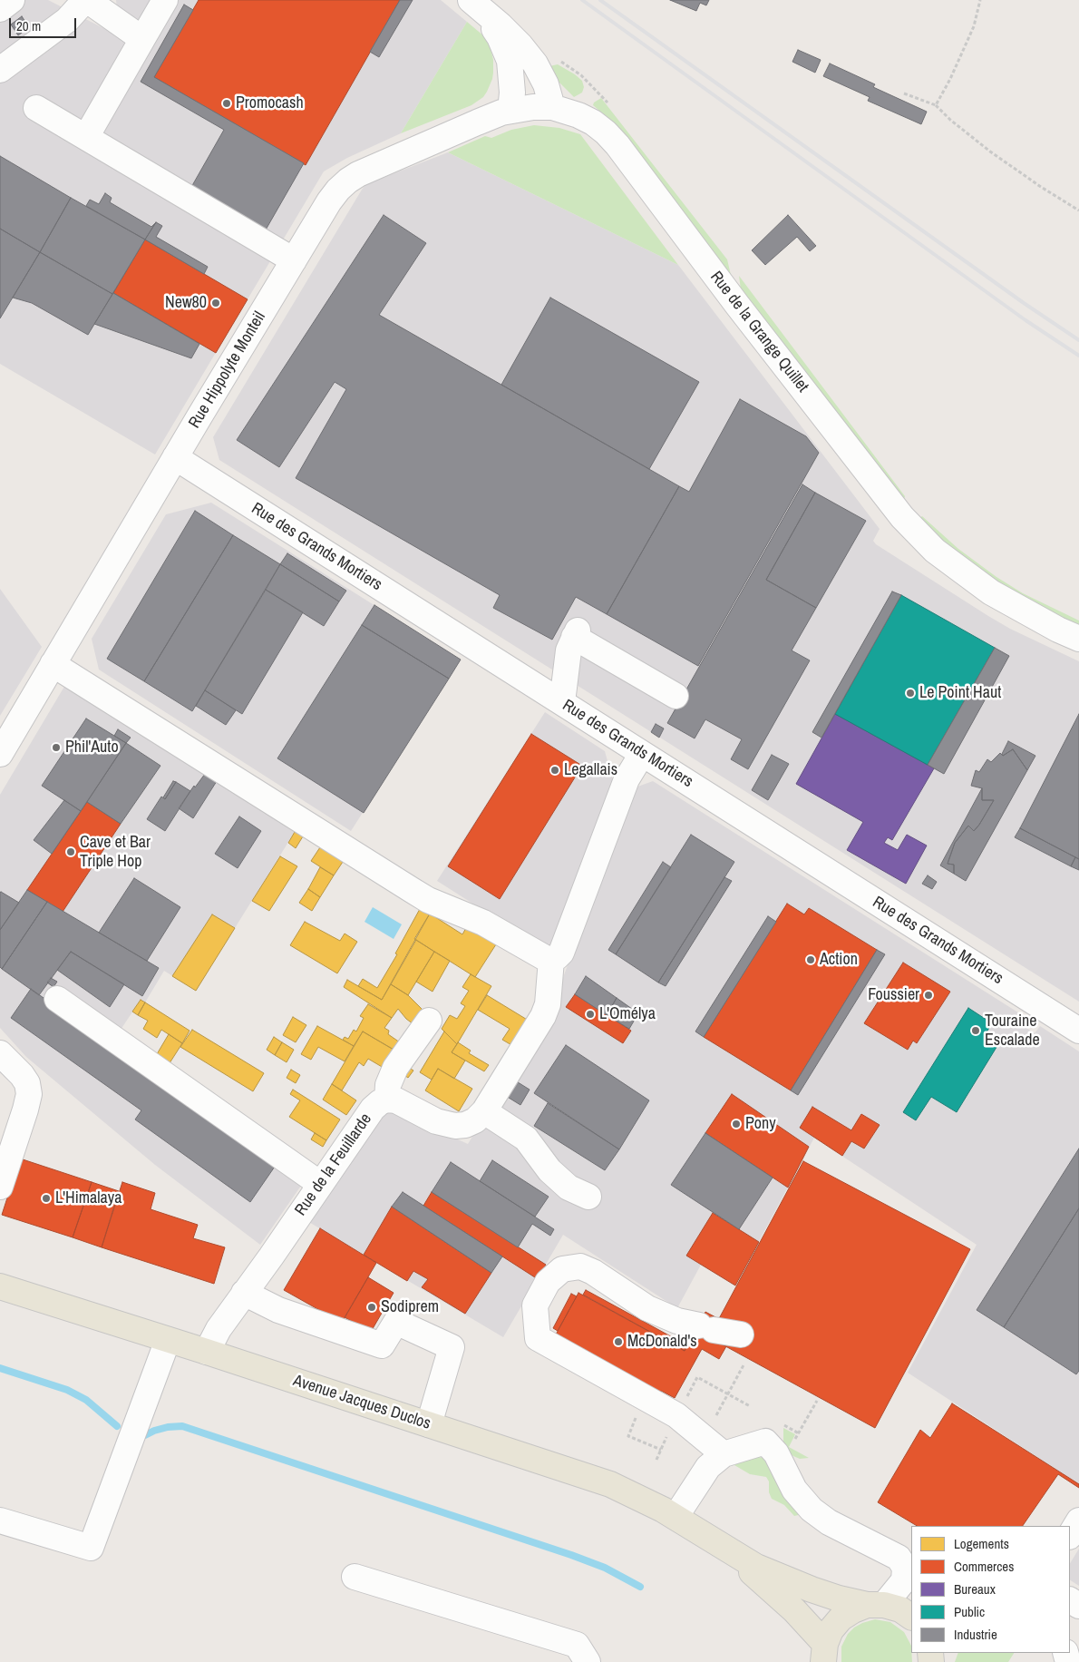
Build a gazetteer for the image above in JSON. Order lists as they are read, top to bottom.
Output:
{
  "streets": {
    "main road": ["Avenue Jacques Duclos"],
    "street": [
      "Rue de la Grange Quillet",
      "Rue Hippolyte Monteil",
      "Rue des Grands Mortiers",
      "Rue de la Feuillarde"
    ]
  },
  "crossings": [
    ["Rue de la Grange Quillet", "Rue Hippolyte Monteil"],
    ["Rue Hippolyte Monteil", "Rue des Grands Mortiers"],
    ["Rue de la Feuillarde", "Avenue Jacques Duclos"]
  ],
  "places": [
    "Promocash",
    "New80",
    "Le Point Haut",
    "Phil'Auto",
    "Legallais",
    "Cave et Bar Triple Hop",
    "Action",
    "Foussier",
    "L'Omélya",
    "Touraine Escalade",
    "Pony",
    "L'Himalaya",
    "Sodiprem",
    "McDonald's"
  ],
  "legend": [
    "Logements",
    "Commerces",
    "Bureaux",
    "Public",
    "Industrie"
  ],
  "scale_bar": "20 m"
}
